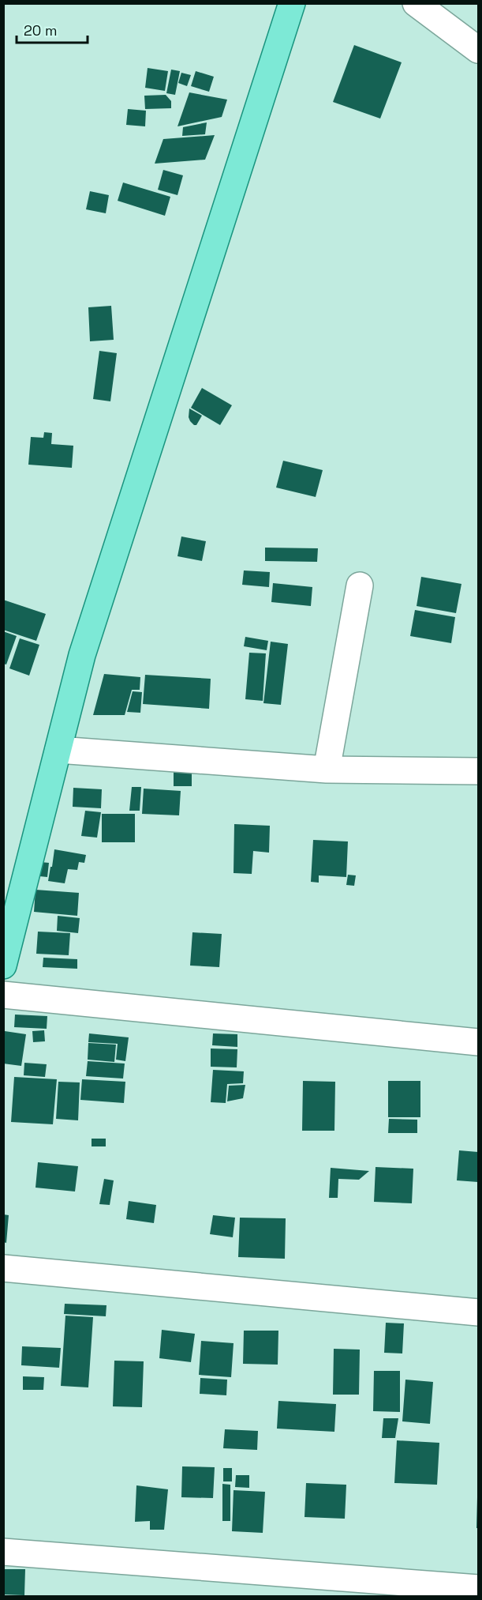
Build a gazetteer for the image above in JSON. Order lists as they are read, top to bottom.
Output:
{
  "scale_bar": "20 m"
}
